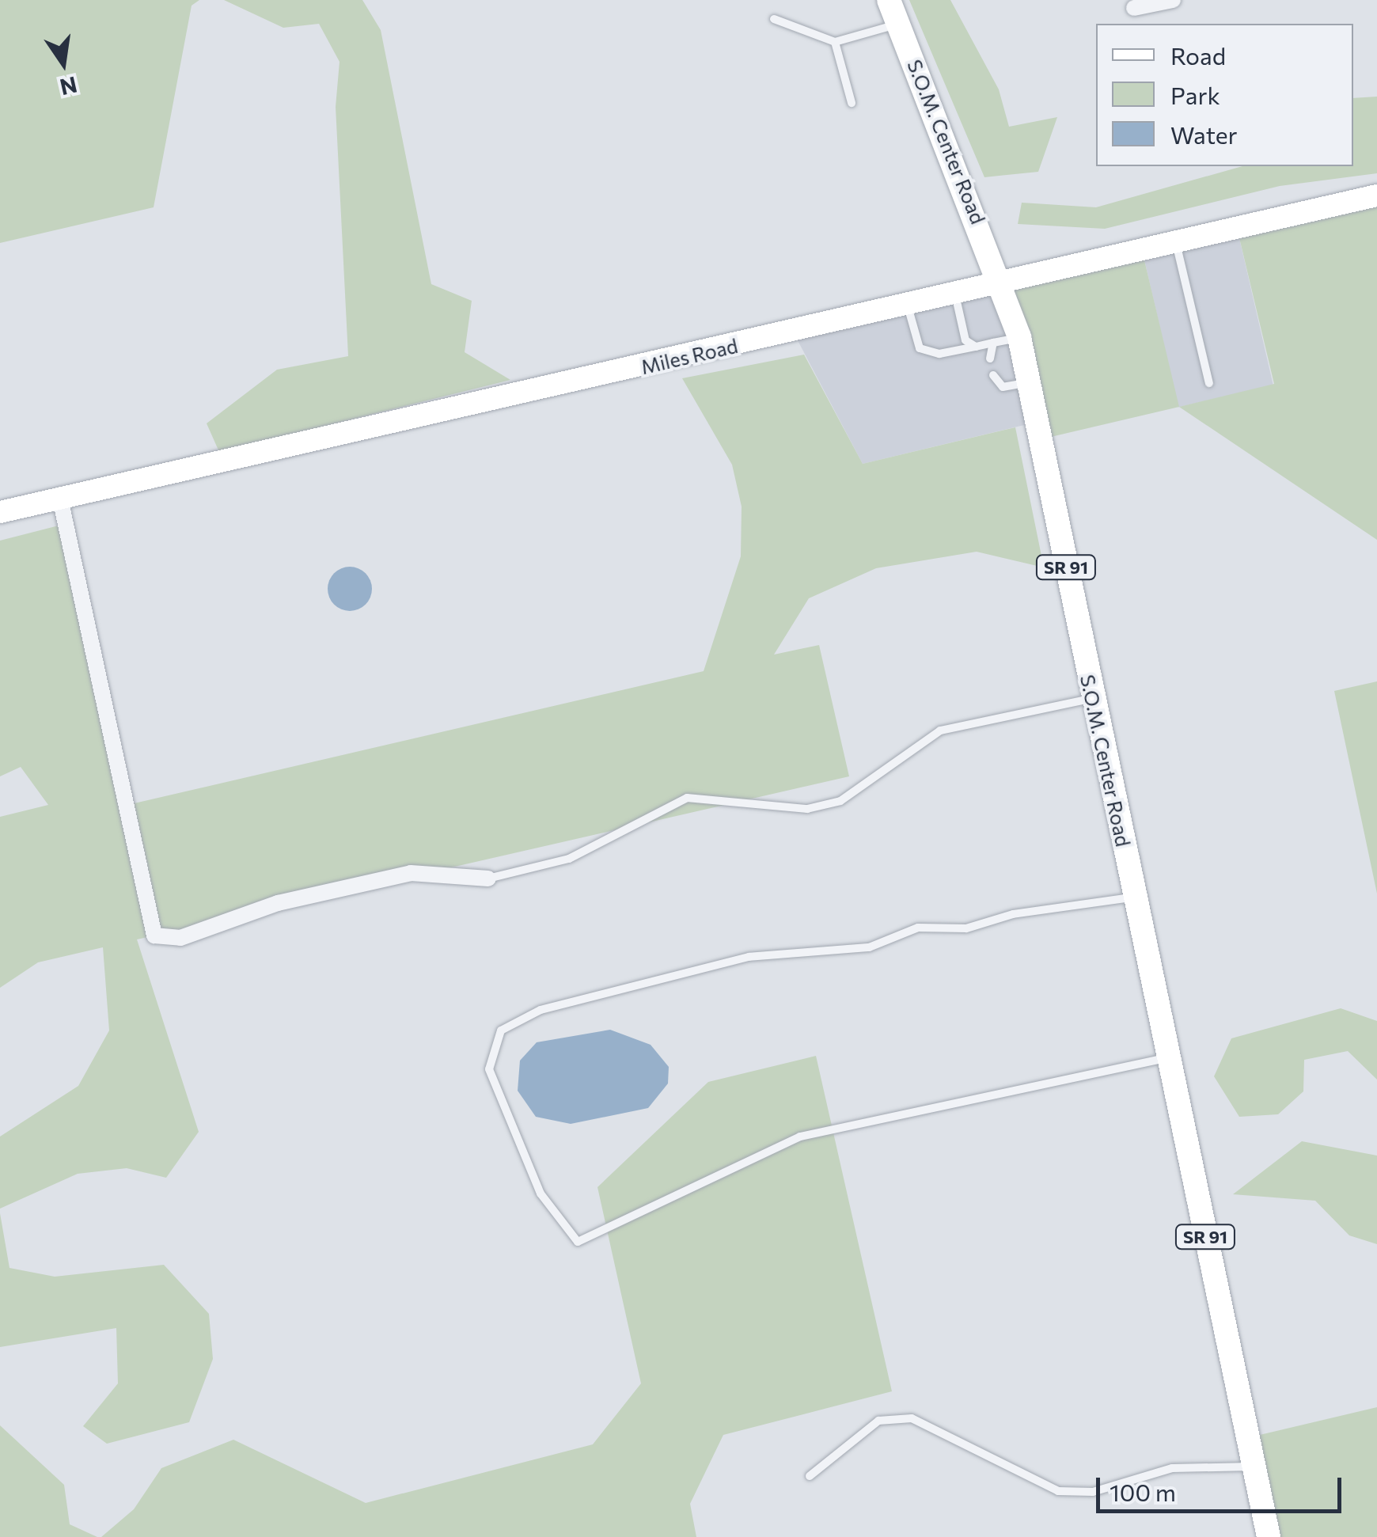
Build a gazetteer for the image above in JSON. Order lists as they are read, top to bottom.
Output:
{
  "streets": {
    "main road": ["S.O.M. Center Road", "Miles Road", "SR 91"]
  },
  "crossings": [
    ["S.O.M. Center Road", "Miles Road"]
  ],
  "legend": ["Road", "Park", "Water"],
  "scale_bar": "100 m",
  "north": "bottom"
}
